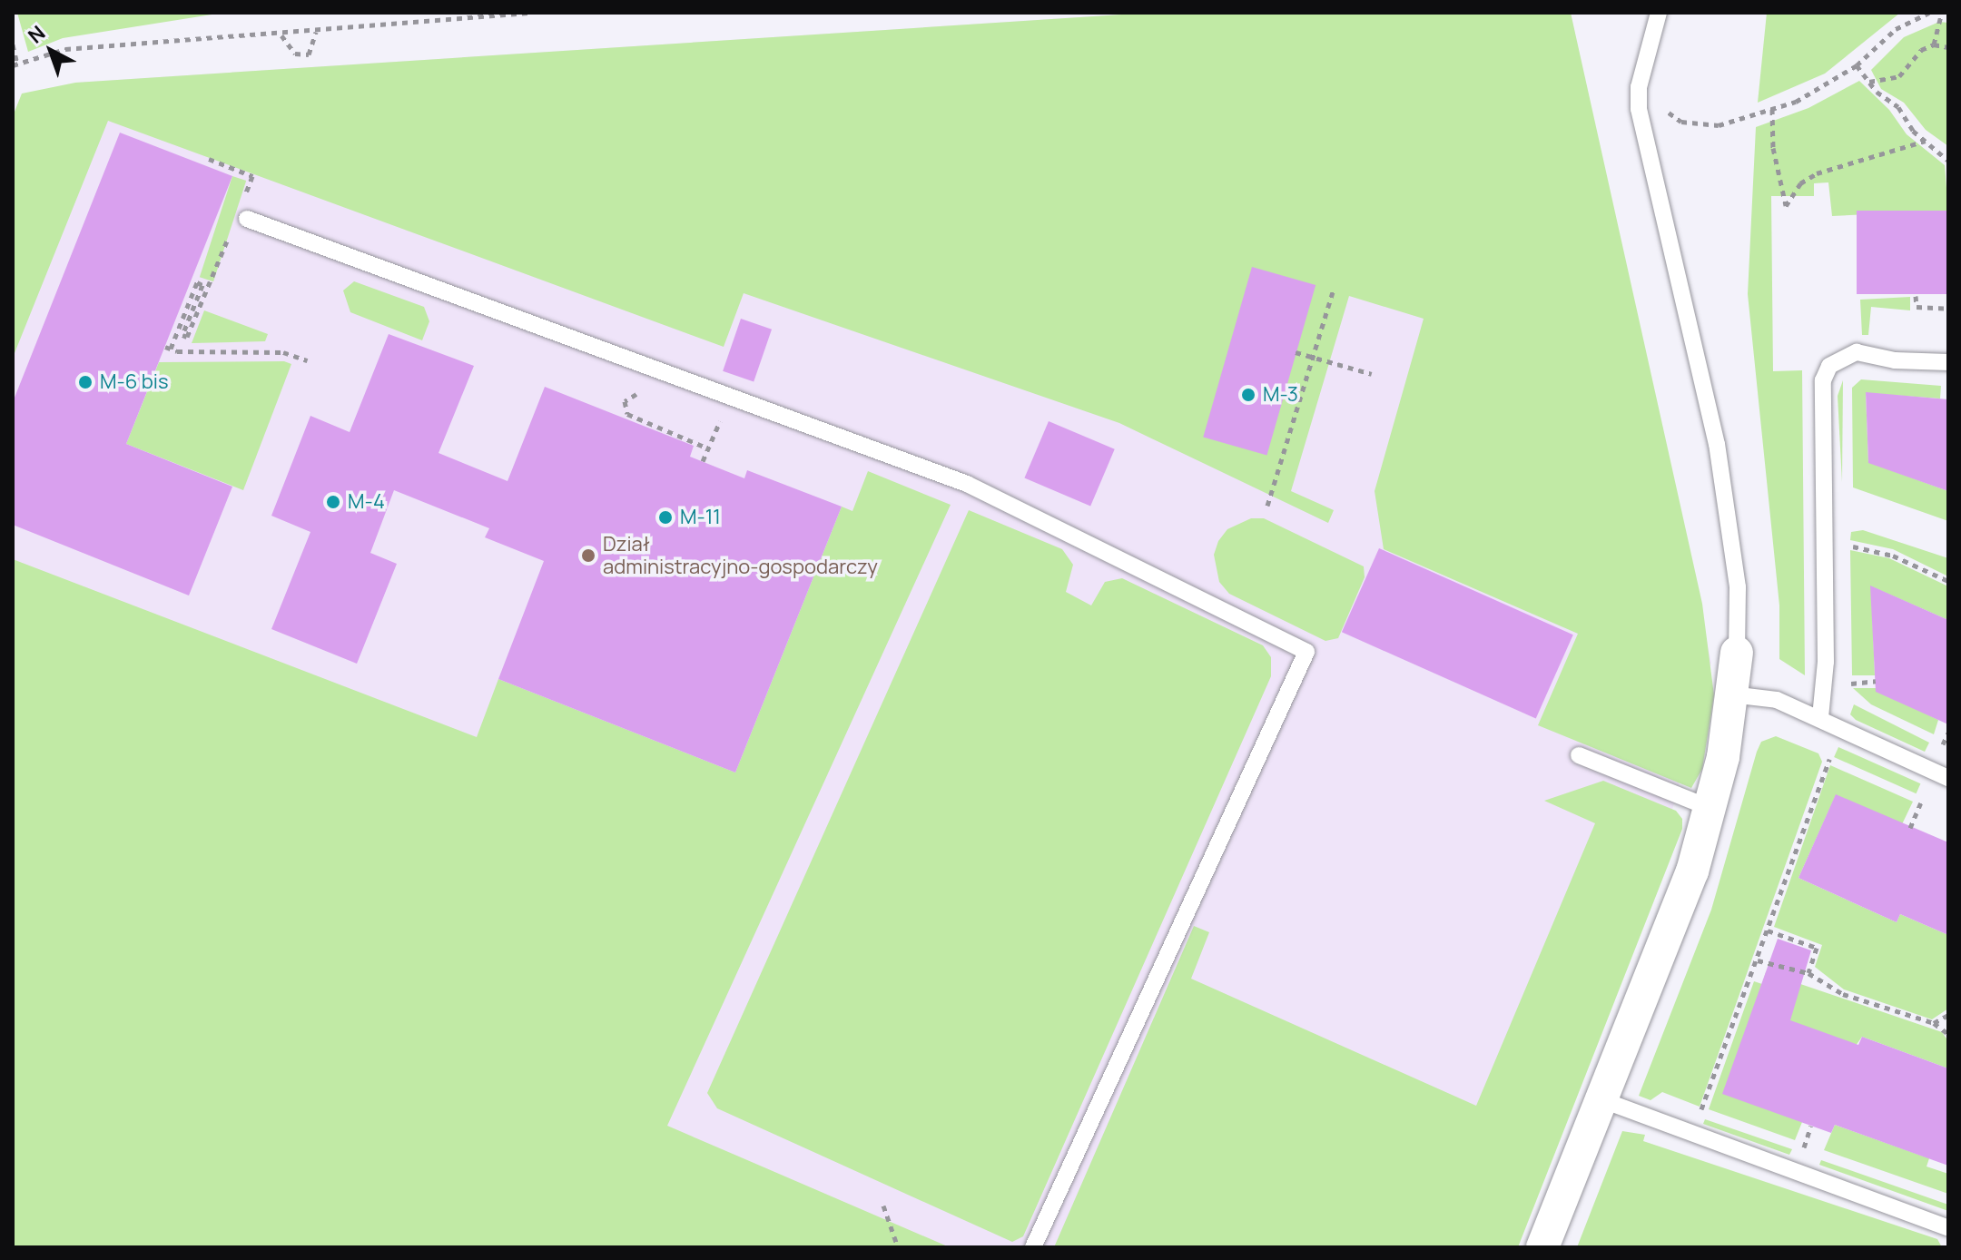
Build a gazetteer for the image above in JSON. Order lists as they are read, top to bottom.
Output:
{
  "places": [
    "M-6 bis",
    "M-3",
    "M-4",
    "M-11",
    "Dział administracyjno-gospodarczy"
  ],
  "north": "top left"
}
